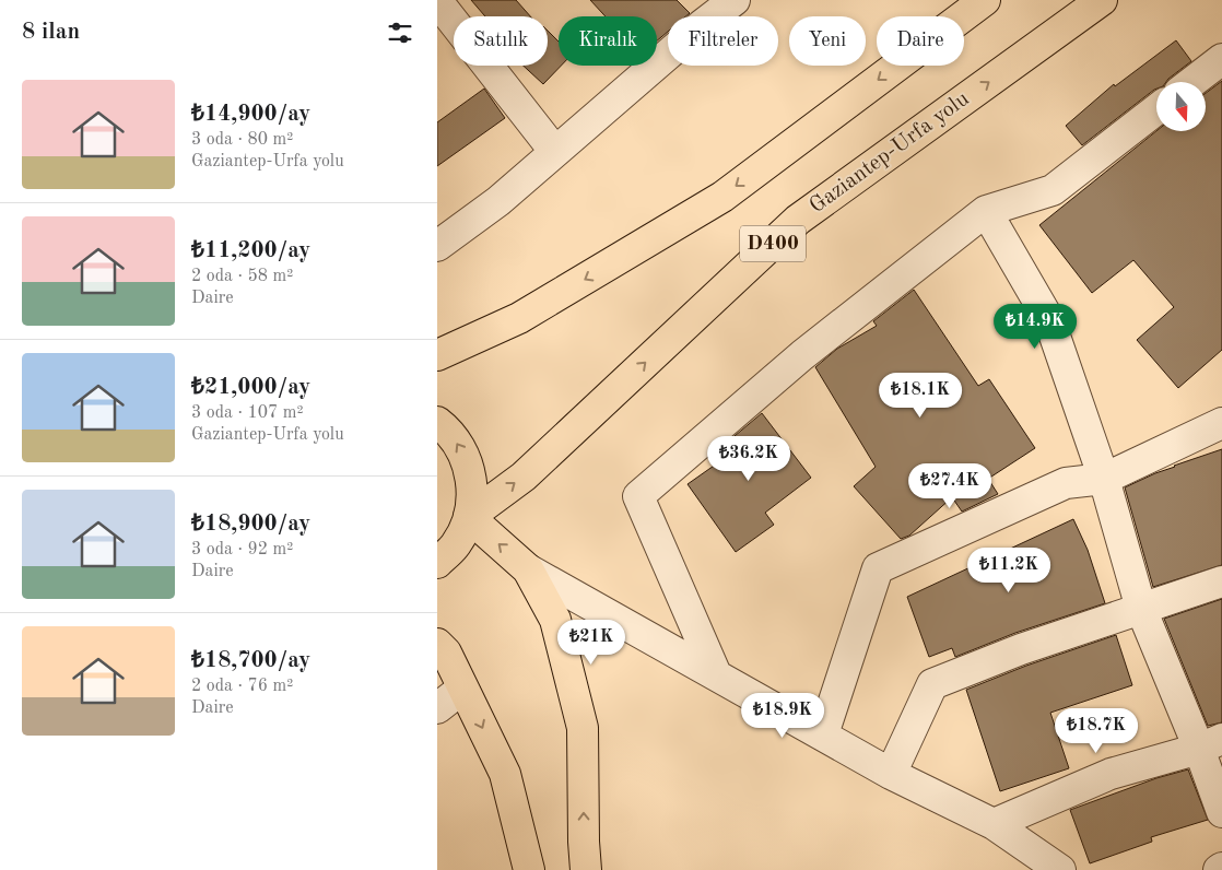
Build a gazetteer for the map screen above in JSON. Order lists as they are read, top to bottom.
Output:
{
  "streets": {
    "main road": ["Gaziantep-Urfa yolu", "D400"]
  },
  "north": "bottom",
  "page": {
    "heading": "8 ilan",
    "chip": [
      "Satılık",
      "Kiralık",
      "Filtreler",
      "Yeni",
      "Daire"
    ],
    "list": [
      {
        "name": "₺14,900/ay",
        "note": "3 oda · 80 m² · Gaziantep-Urfa yolu"
      },
      {
        "name": "₺11,200/ay",
        "note": "2 oda · 58 m² · Daire"
      },
      {
        "name": "₺21,000/ay",
        "note": "3 oda · 107 m² · Gaziantep-Urfa yolu"
      },
      {
        "name": "₺18,900/ay",
        "note": "3 oda · 92 m² · Daire"
      },
      {
        "name": "₺18,700/ay",
        "note": "2 oda · 76 m² · Daire"
      }
    ],
    "price": [
      "₺14.9K",
      "₺18.1K",
      "₺36.2K",
      "₺27.4K",
      "₺11.2K",
      "₺21K",
      "₺18.9K",
      "₺18.7K"
    ]
  }
}
